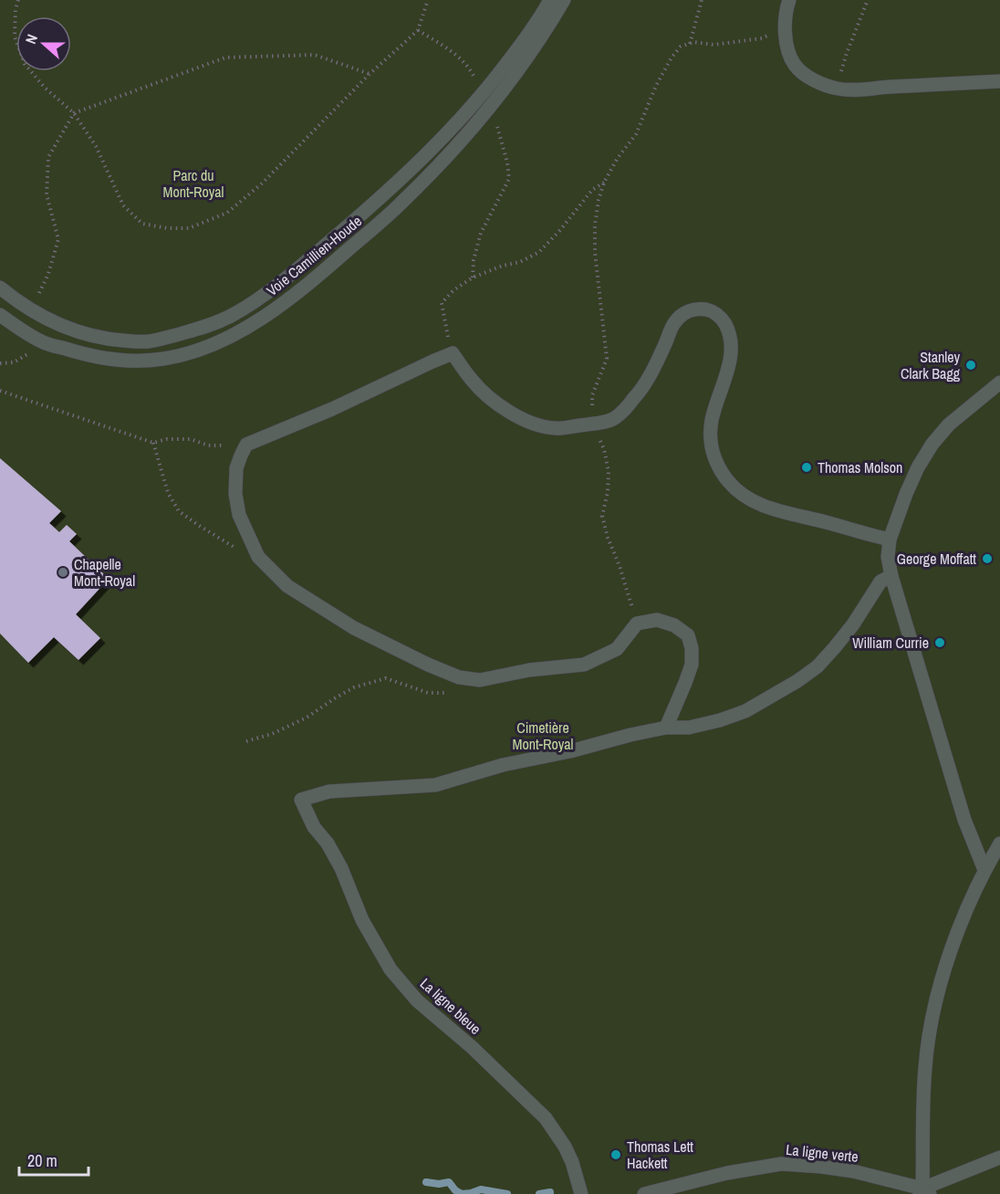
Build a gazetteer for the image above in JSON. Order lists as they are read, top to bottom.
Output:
{
  "streets": {
    "street": ["Voie Camillien-Houde", "La ligne bleue", "La ligne verte"]
  },
  "parks": ["Parc du Mont-Royal", "Cimetière Mont-Royal"],
  "places": [
    "Stanley Clark Bagg",
    "Thomas Molson",
    "George Moffatt",
    "Chapelle Mont-Royal",
    "William Currie",
    "Thomas Lett Hackett"
  ],
  "scale_bar": "20 m",
  "north": "left"
}
